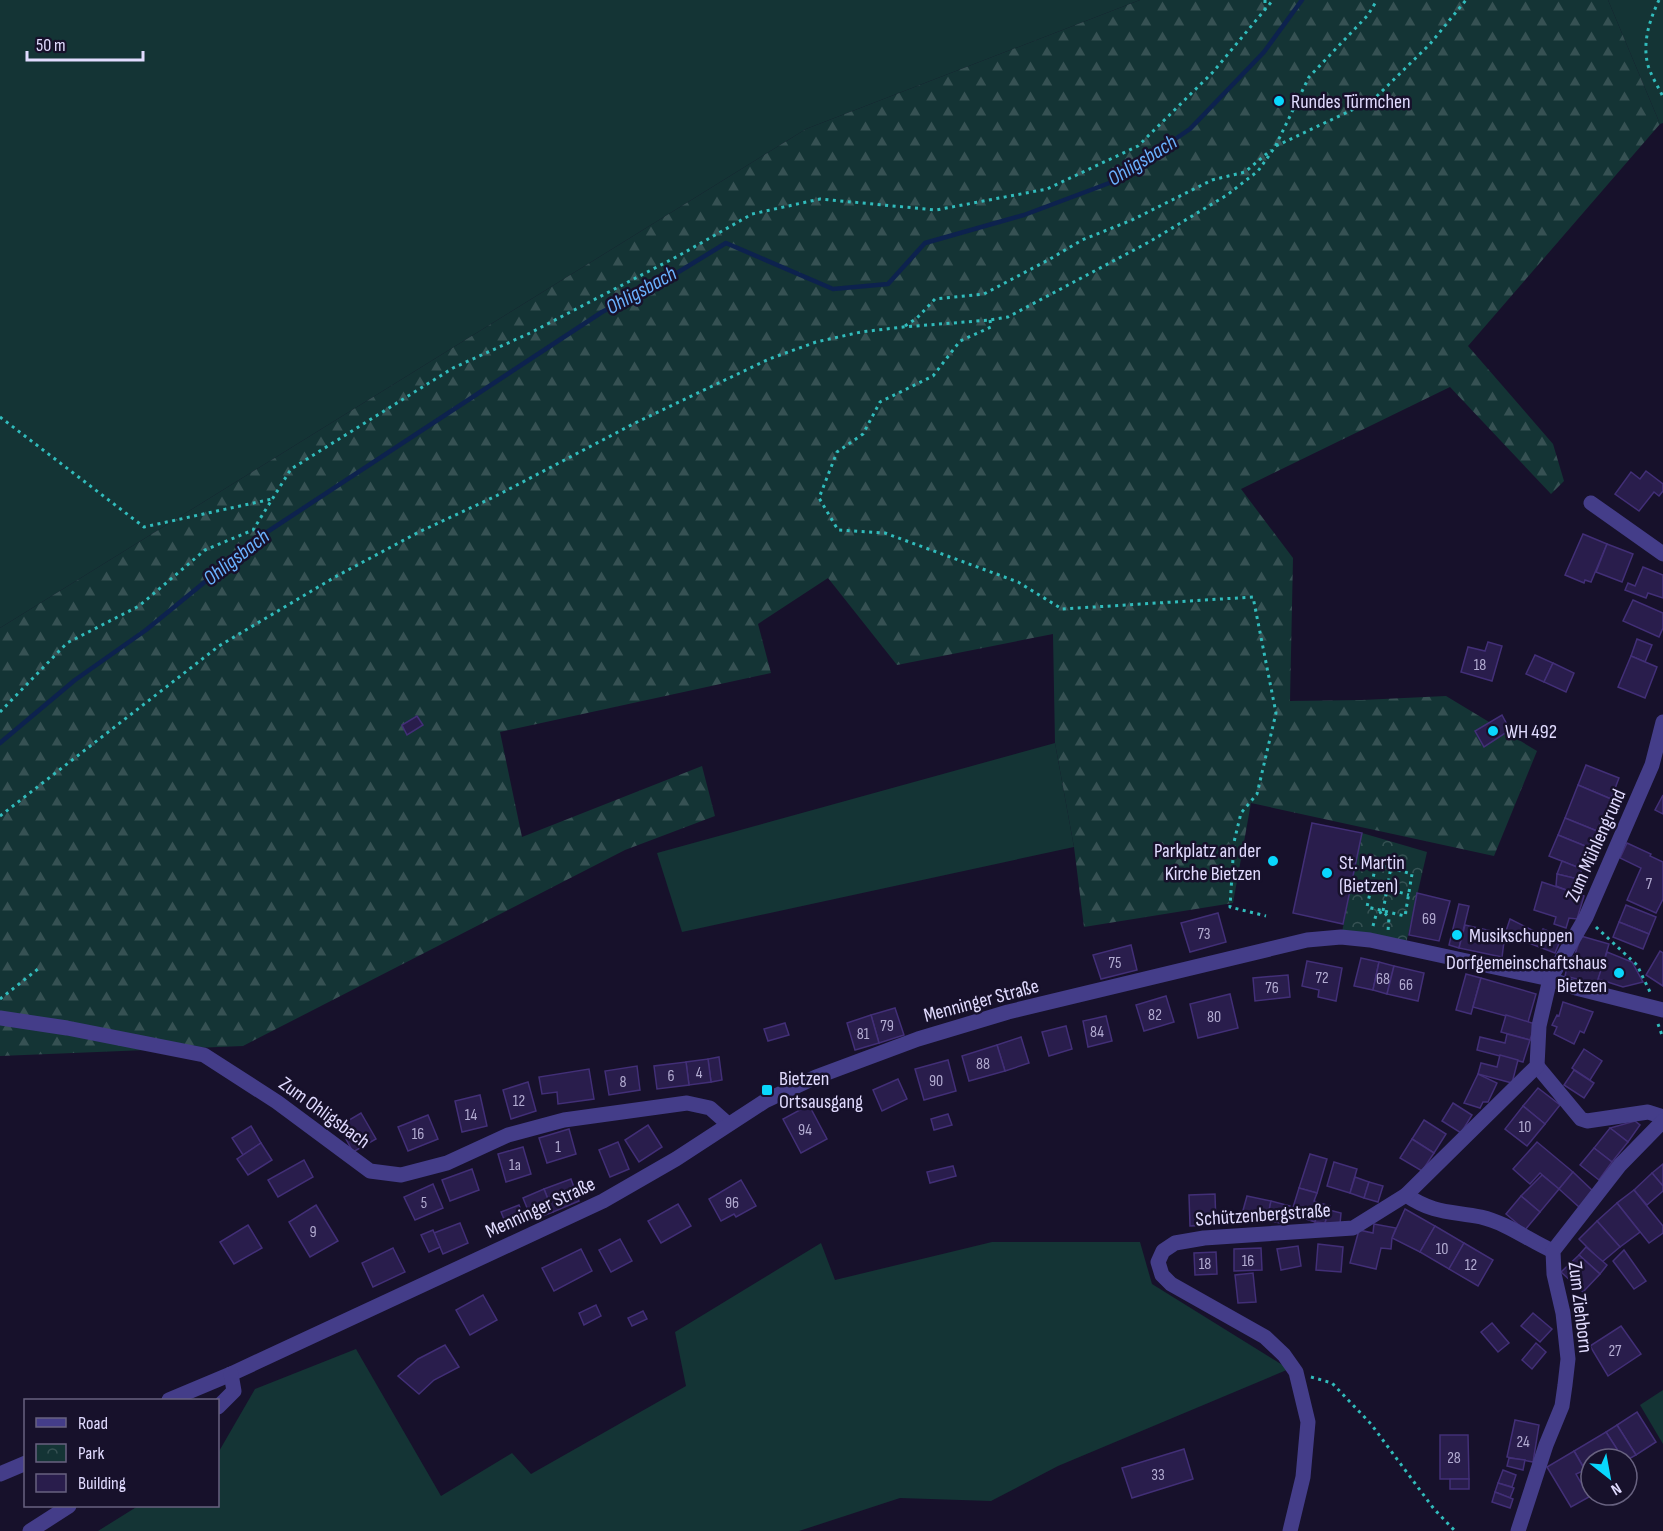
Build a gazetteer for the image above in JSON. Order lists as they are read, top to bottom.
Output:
{
  "streets": {
    "street": [
      "Zum Mühlengrund",
      "Menninger Straße",
      "Zum Ohligsbach",
      "Schützenbergstraße",
      "Zum Ziehborn"
    ]
  },
  "crossings": [
    ["Zum Mühlengrund", "Menninger Straße"],
    ["Menninger Straße", "Zum Ohligsbach"]
  ],
  "water": ["Ohligsbach"],
  "places": {
    "other": [
      "Rundes Türmchen",
      "WH 492",
      "Parkplatz an der Kirche Bietzen",
      "St. Martin (Bietzen)",
      "Musikschuppen",
      "Dorfgemeinschaftshaus Bietzen"
    ],
    "transit": ["Bietzen Ortsausgang"]
  },
  "house_numbers": [
    "18",
    "7",
    "69",
    "73",
    "75",
    "72",
    "68",
    "66",
    "76",
    "82",
    "80",
    "79",
    "84",
    "81",
    "88",
    "4",
    "6",
    "90",
    "8",
    "12",
    "14",
    "10",
    "94",
    "16",
    "1",
    "1a",
    "5",
    "96",
    "9",
    "10",
    "16",
    "18",
    "12",
    "27",
    "24",
    "28",
    "33"
  ],
  "legend": ["Road", "Park", "Building"],
  "scale_bar": "50 m",
  "north": "bottom right"
}
